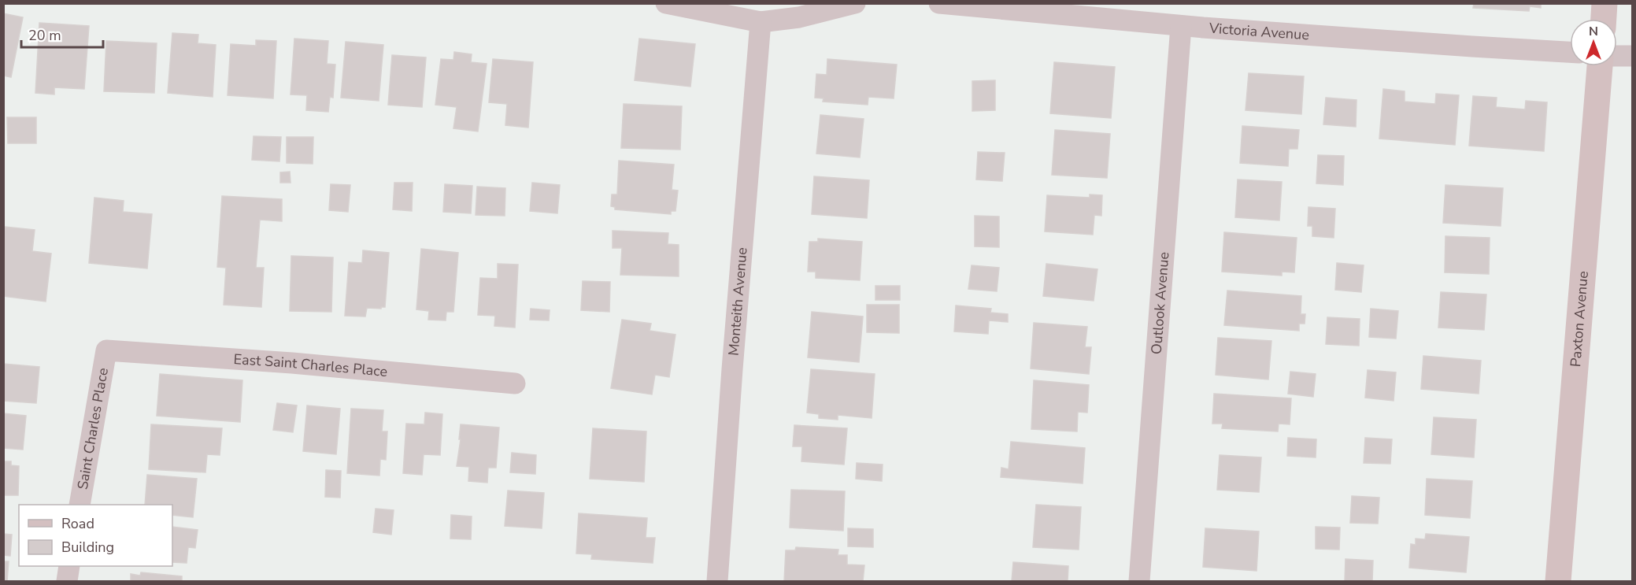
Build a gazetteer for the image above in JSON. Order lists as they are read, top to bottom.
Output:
{
  "streets": {
    "street": [
      "Victoria Avenue",
      "Monteith Avenue",
      "Outlook Avenue",
      "Paxton Avenue",
      "East Saint Charles Place",
      "Saint Charles Place"
    ]
  },
  "crossings": [
    ["Victoria Avenue", "Outlook Avenue"],
    ["East Saint Charles Place", "Saint Charles Place"]
  ],
  "legend": ["Road", "Building"],
  "scale_bar": "20 m",
  "north": "top"
}
